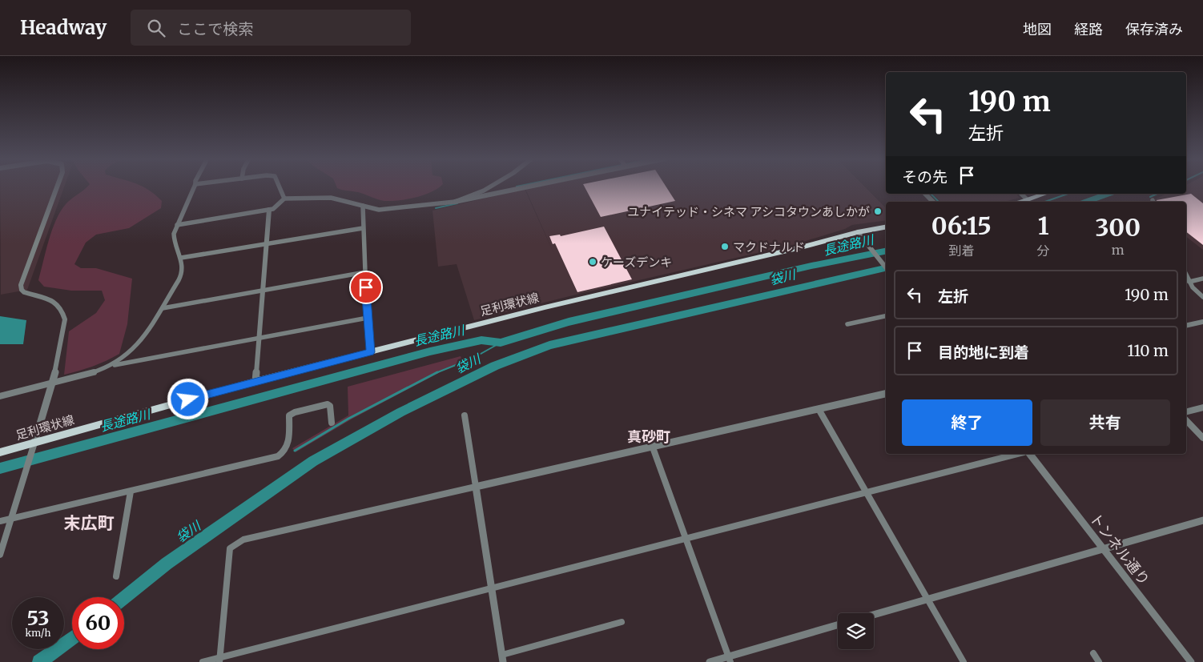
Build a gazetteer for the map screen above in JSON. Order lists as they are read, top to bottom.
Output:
{
  "streets": {
    "main road": ["足利環状線"],
    "street": ["トンネル通り"]
  },
  "districts": ["真砂町", "末広町"],
  "water": ["長途路川", "袋川"],
  "places": ["ユナイテッド・シネマ アシコタウンあしかが", "マクドナルド", "ケーズデンキ"],
  "page": {
    "header": "Headway",
    "search": "ここで検索",
    "nav": ["地図", "経路", "保存済み"],
    "turn": ["190 m", "左折"],
    "then": "その先",
    "eta": [
      "06:15",
      "到着",
      "1",
      "分",
      "300",
      "m"
    ],
    "list": [
      {
        "name": "左折",
        "value": "190 m"
      },
      {
        "name": "目的地に到着",
        "value": "110 m"
      }
    ],
    "buttons": ["終了", "共有"],
    "speed": "53 km/h",
    "limit": "60"
  }
}
